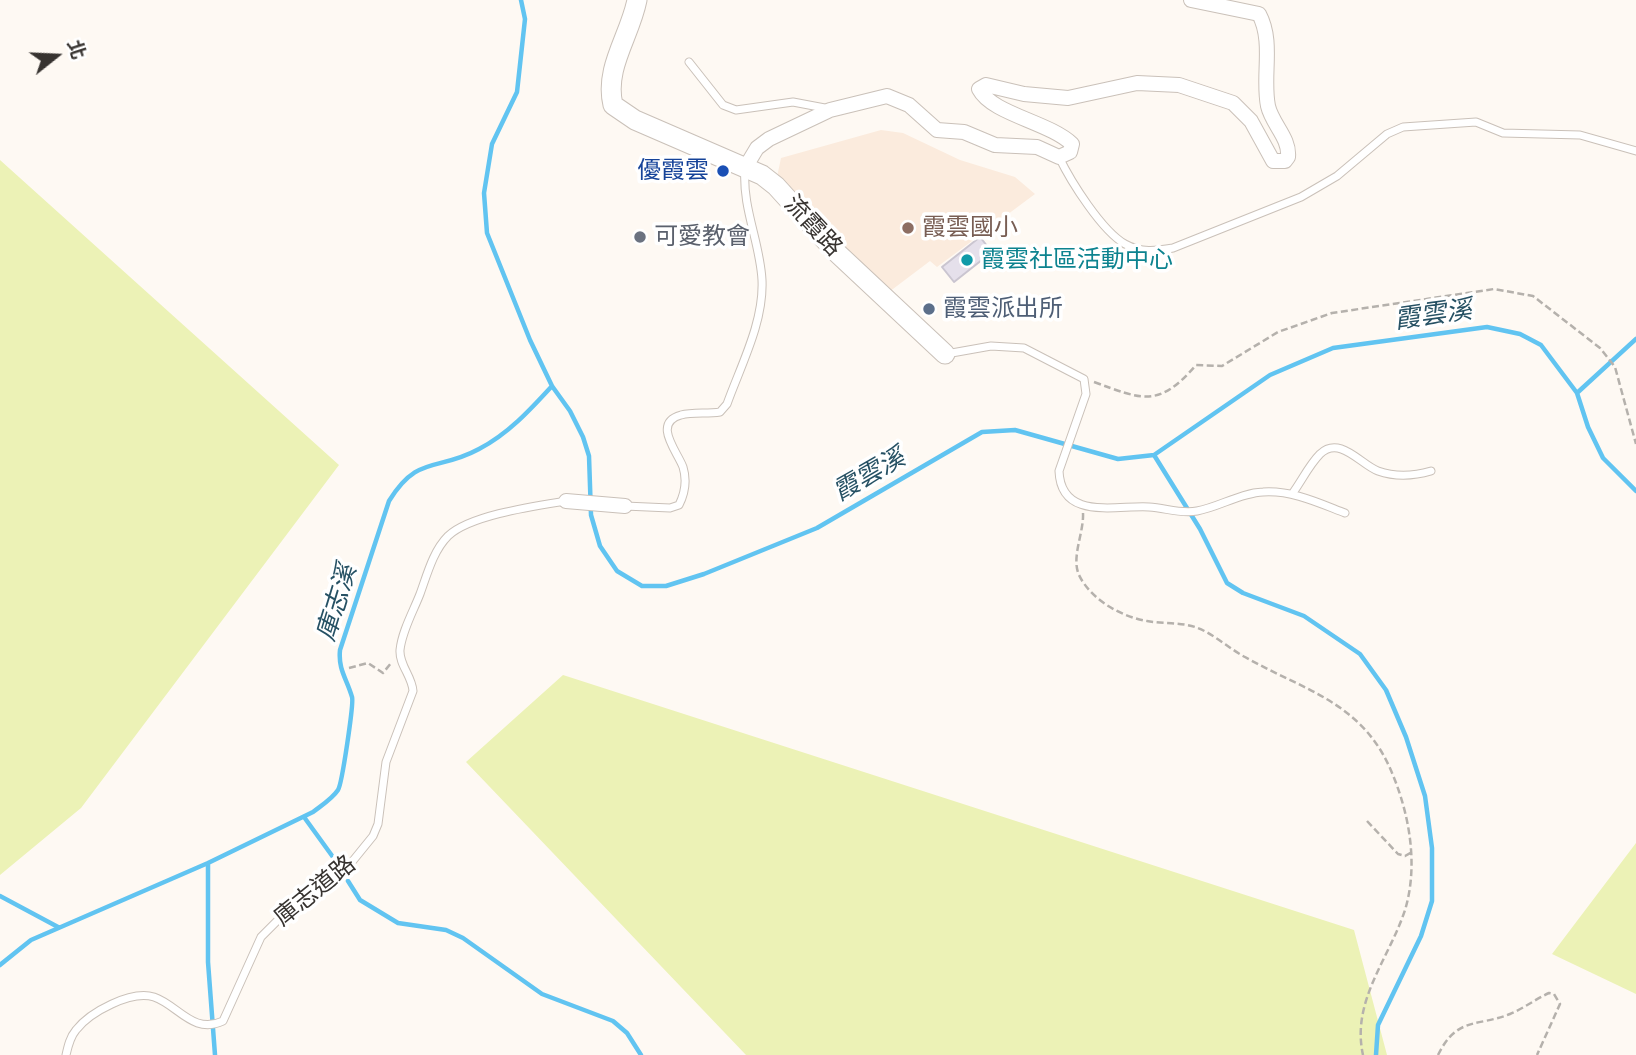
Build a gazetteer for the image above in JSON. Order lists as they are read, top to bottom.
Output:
{
  "streets": {
    "street": ["流霞路"],
    "lane": ["庫志道路"]
  },
  "water": ["霞雲溪", "庫志溪"],
  "places": [
    "優霞雲",
    "霞雲國小",
    "可愛教會",
    "霞雲社區活動中心",
    "霞雲派出所"
  ],
  "north": "right"
}
